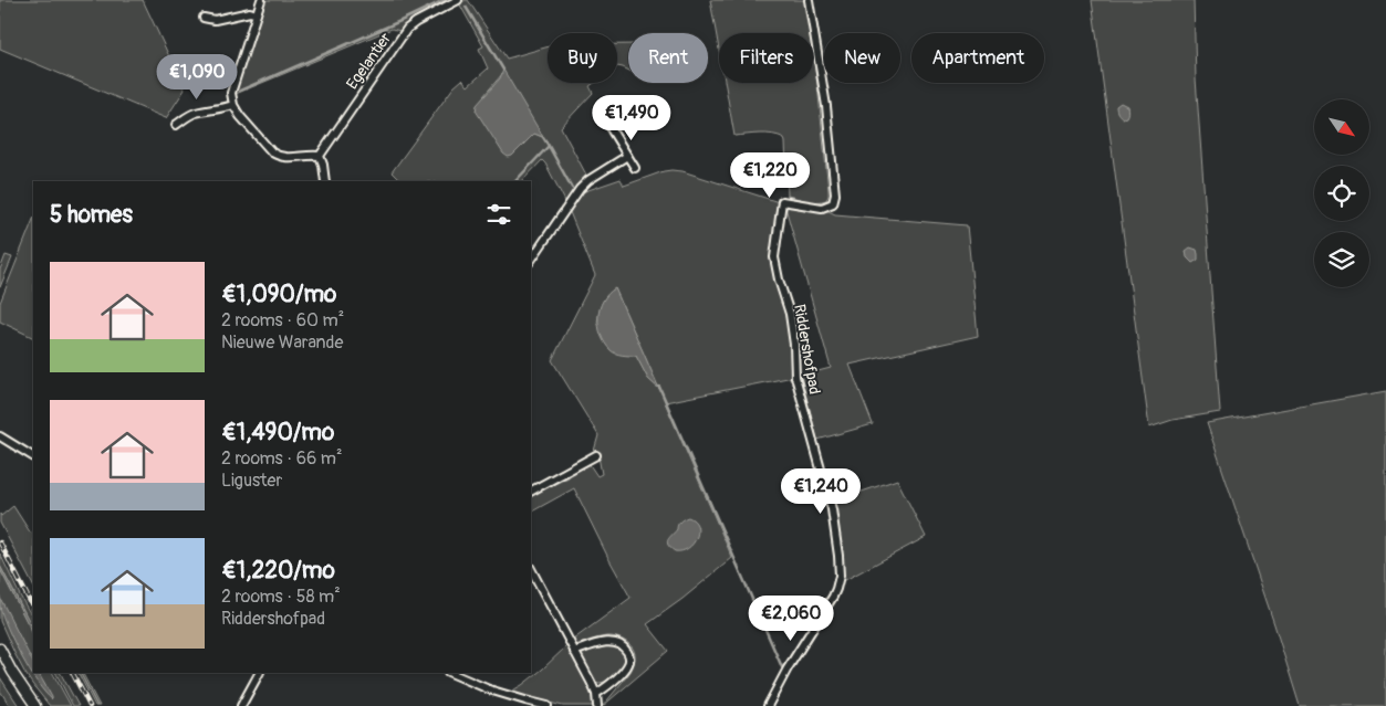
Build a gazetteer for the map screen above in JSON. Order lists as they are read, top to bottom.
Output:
{
  "streets": {
    "street": ["Egelantier", "Riddershofpad"]
  },
  "north": "bottom right",
  "page": {
    "chip": [
      "Buy",
      "Rent",
      "Filters",
      "New",
      "Apartment"
    ],
    "price": [
      "€1,090",
      "€1,490",
      "€1,220",
      "€1,240",
      "€2,060"
    ],
    "heading": "5 homes",
    "list": [
      {
        "name": "€1,090/mo",
        "note": "2 rooms · 60 m² · Nieuwe Warande"
      },
      {
        "name": "€1,490/mo",
        "note": "2 rooms · 66 m² · Liguster"
      },
      {
        "name": "€1,220/mo",
        "note": "2 rooms · 58 m² · Riddershofpad"
      }
    ]
  }
}
